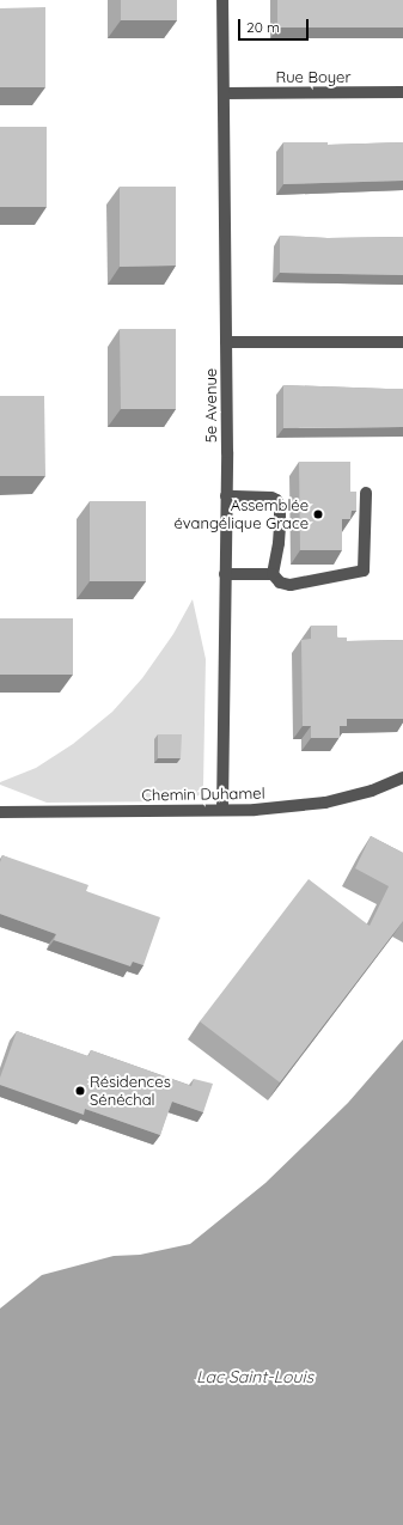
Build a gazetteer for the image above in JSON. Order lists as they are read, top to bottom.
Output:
{
  "streets": {
    "street": ["Rue Boyer", "5e Avenue", "Chemin Duhamel"]
  },
  "crossings": [
    ["Rue Boyer", "5e Avenue"],
    ["5e Avenue", "Chemin Duhamel"]
  ],
  "water": ["Lac Saint-Louis"],
  "places": ["Assemblée évangélique Grace", "Résidences Sénéchal"],
  "scale_bar": "20 m"
}
